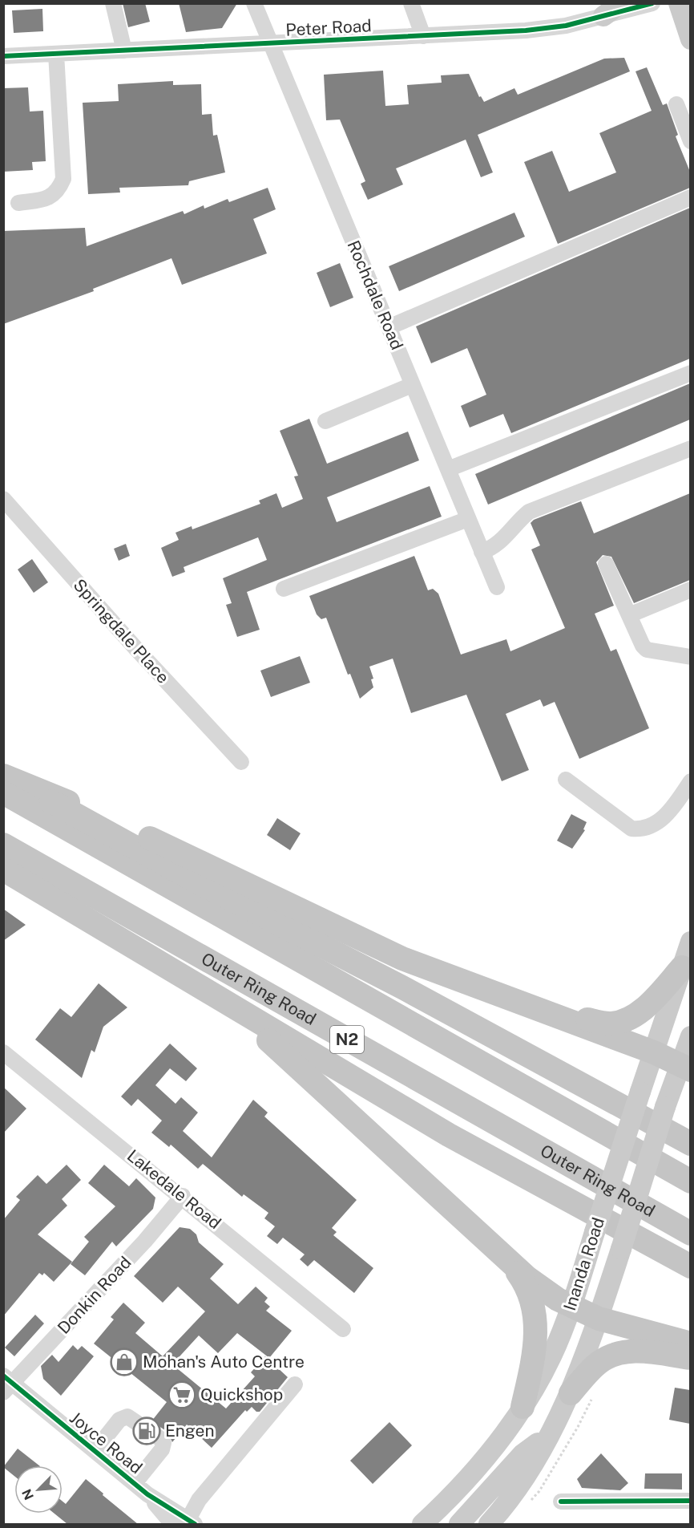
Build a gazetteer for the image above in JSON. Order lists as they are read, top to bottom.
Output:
{
  "streets": {
    "highway": ["Outer Ring Road", "N2"],
    "main road": ["Inanda Road"],
    "street": [
      "Peter Road",
      "Rochdale Road",
      "Springdale Place",
      "Lakedale Road",
      "Donkin Road",
      "Joyce Road"
    ]
  },
  "crossings": [
    ["Peter Road", "Rochdale Road"],
    ["Lakedale Road", "Donkin Road"],
    ["Donkin Road", "Joyce Road"]
  ],
  "places": {
    "shop": ["Mohan's Auto Centre"],
    "supermarket": ["Quickshop"],
    "fuel station": ["Engen"]
  },
  "north": "bottom left"
}
